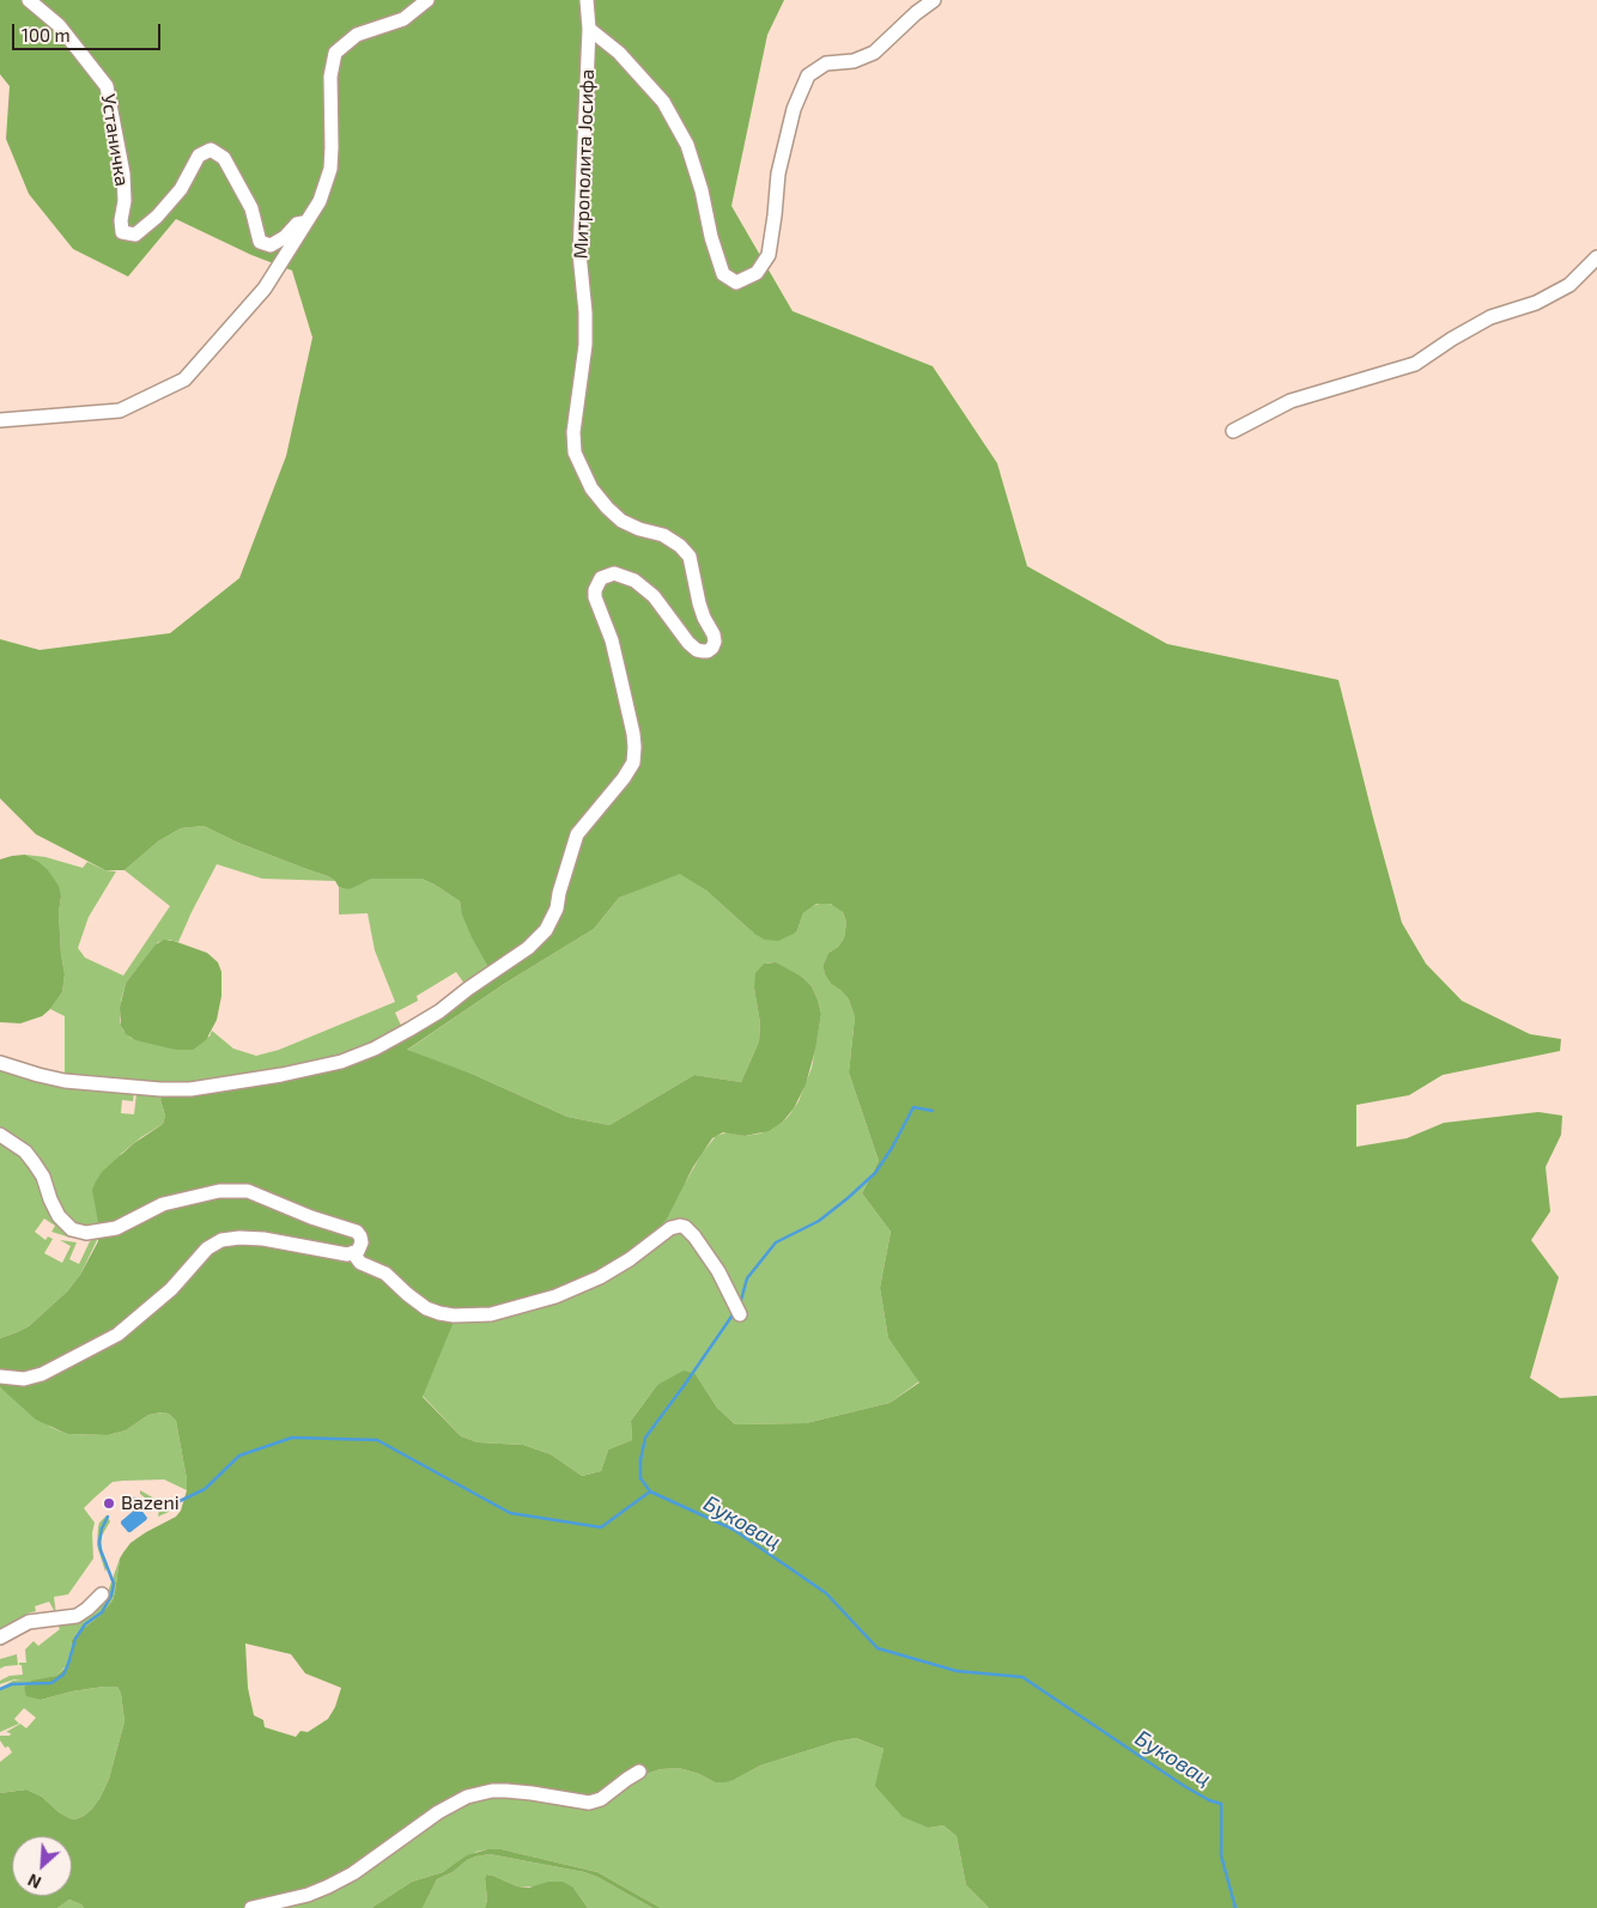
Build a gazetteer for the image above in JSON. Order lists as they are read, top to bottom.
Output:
{
  "streets": {
    "street": ["Устаничка", "Митрополита Јосифа"]
  },
  "water": ["Буковац"],
  "places": ["Bazeni"],
  "scale_bar": "100 m",
  "north": "bottom left"
}
